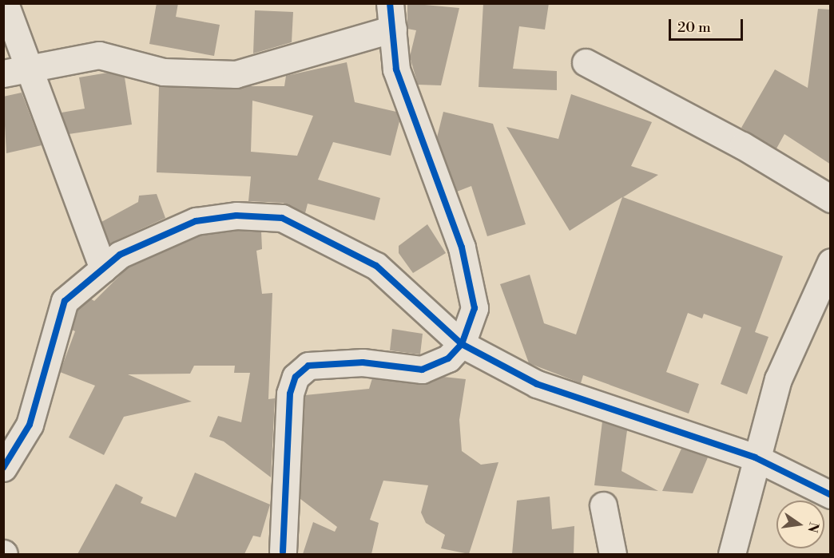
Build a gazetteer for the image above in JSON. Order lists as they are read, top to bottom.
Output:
{
  "scale_bar": "20 m",
  "north": "right"
}
